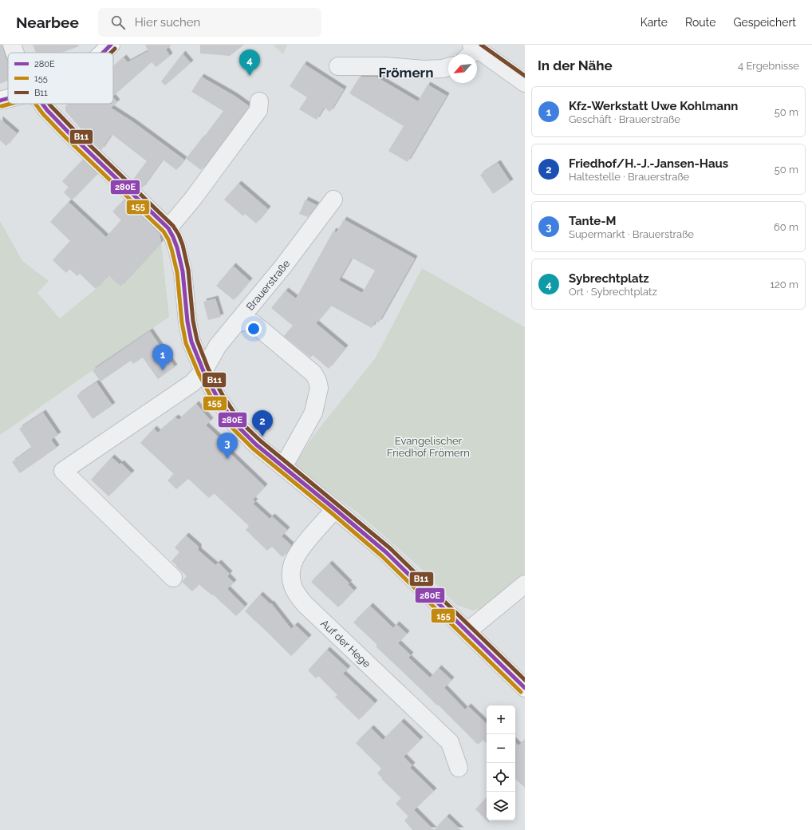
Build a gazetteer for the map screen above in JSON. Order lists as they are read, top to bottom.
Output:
{
  "streets": {
    "street": ["Brauerstraße", "Auf der Hege"]
  },
  "districts": ["Frömern"],
  "parks": ["Evangelischer Friedhof Frömern"],
  "lines": ["transit line 280E", "transit line B11", "transit line 155"],
  "legend": ["280E", "155", "B11"],
  "north": "bottom left",
  "page": {
    "header": "Nearbee",
    "search": "Hier suchen",
    "nav": ["Karte", "Route", "Gespeichert"],
    "heading": ["In der Nähe", "4 Ergebnisse"],
    "pins": [
      "4",
      "1",
      "2",
      "3"
    ],
    "list": [
      {
        "mark": "1",
        "name": "Kfz-Werkstatt Uwe Kohlmann",
        "note": "Geschäft · Brauerstraße",
        "value": "50 m"
      },
      {
        "mark": "2",
        "name": "Friedhof/H.-J.-Jansen-Haus",
        "note": "Haltestelle · Brauerstraße",
        "value": "50 m"
      },
      {
        "mark": "3",
        "name": "Tante-M",
        "note": "Supermarkt · Brauerstraße",
        "value": "60 m"
      },
      {
        "mark": "4",
        "name": "Sybrechtplatz",
        "note": "Ort · Sybrechtplatz",
        "value": "120 m"
      }
    ],
    "map_buttons": ["+", "−"]
  }
}
